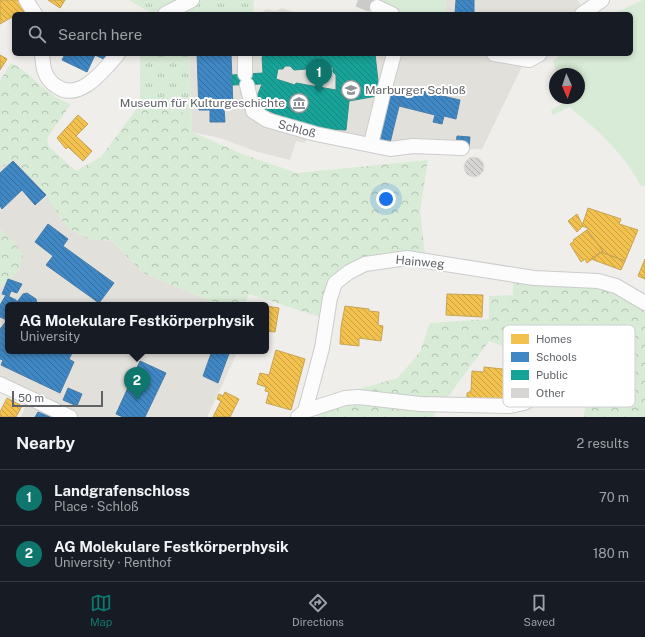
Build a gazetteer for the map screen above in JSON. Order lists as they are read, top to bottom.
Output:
{
  "streets": {
    "street": ["Schloß", "Hainweg"]
  },
  "places": {
    "school or university": ["Marburger Schloß"],
    "museum": ["Museum für Kulturgeschichte"]
  },
  "legend": [
    "Homes",
    "Schools",
    "Public",
    "Other"
  ],
  "scale_bar": "50 m",
  "north": "bottom",
  "page": {
    "search": "Search here",
    "pins": ["1", "2"],
    "popup": ["AG Molekulare Festkörperphysik", "University"],
    "scale": "50 m",
    "heading": ["Nearby", "2 results"],
    "list": [
      {
        "mark": "1",
        "name": "Landgrafenschloss",
        "note": "Place · Schloß",
        "value": "70 m"
      },
      {
        "mark": "2",
        "name": "AG Molekulare Festkörperphysik",
        "note": "University · Renthof",
        "value": "180 m"
      }
    ],
    "nav": ["Map", "Directions", "Saved"]
  }
}
